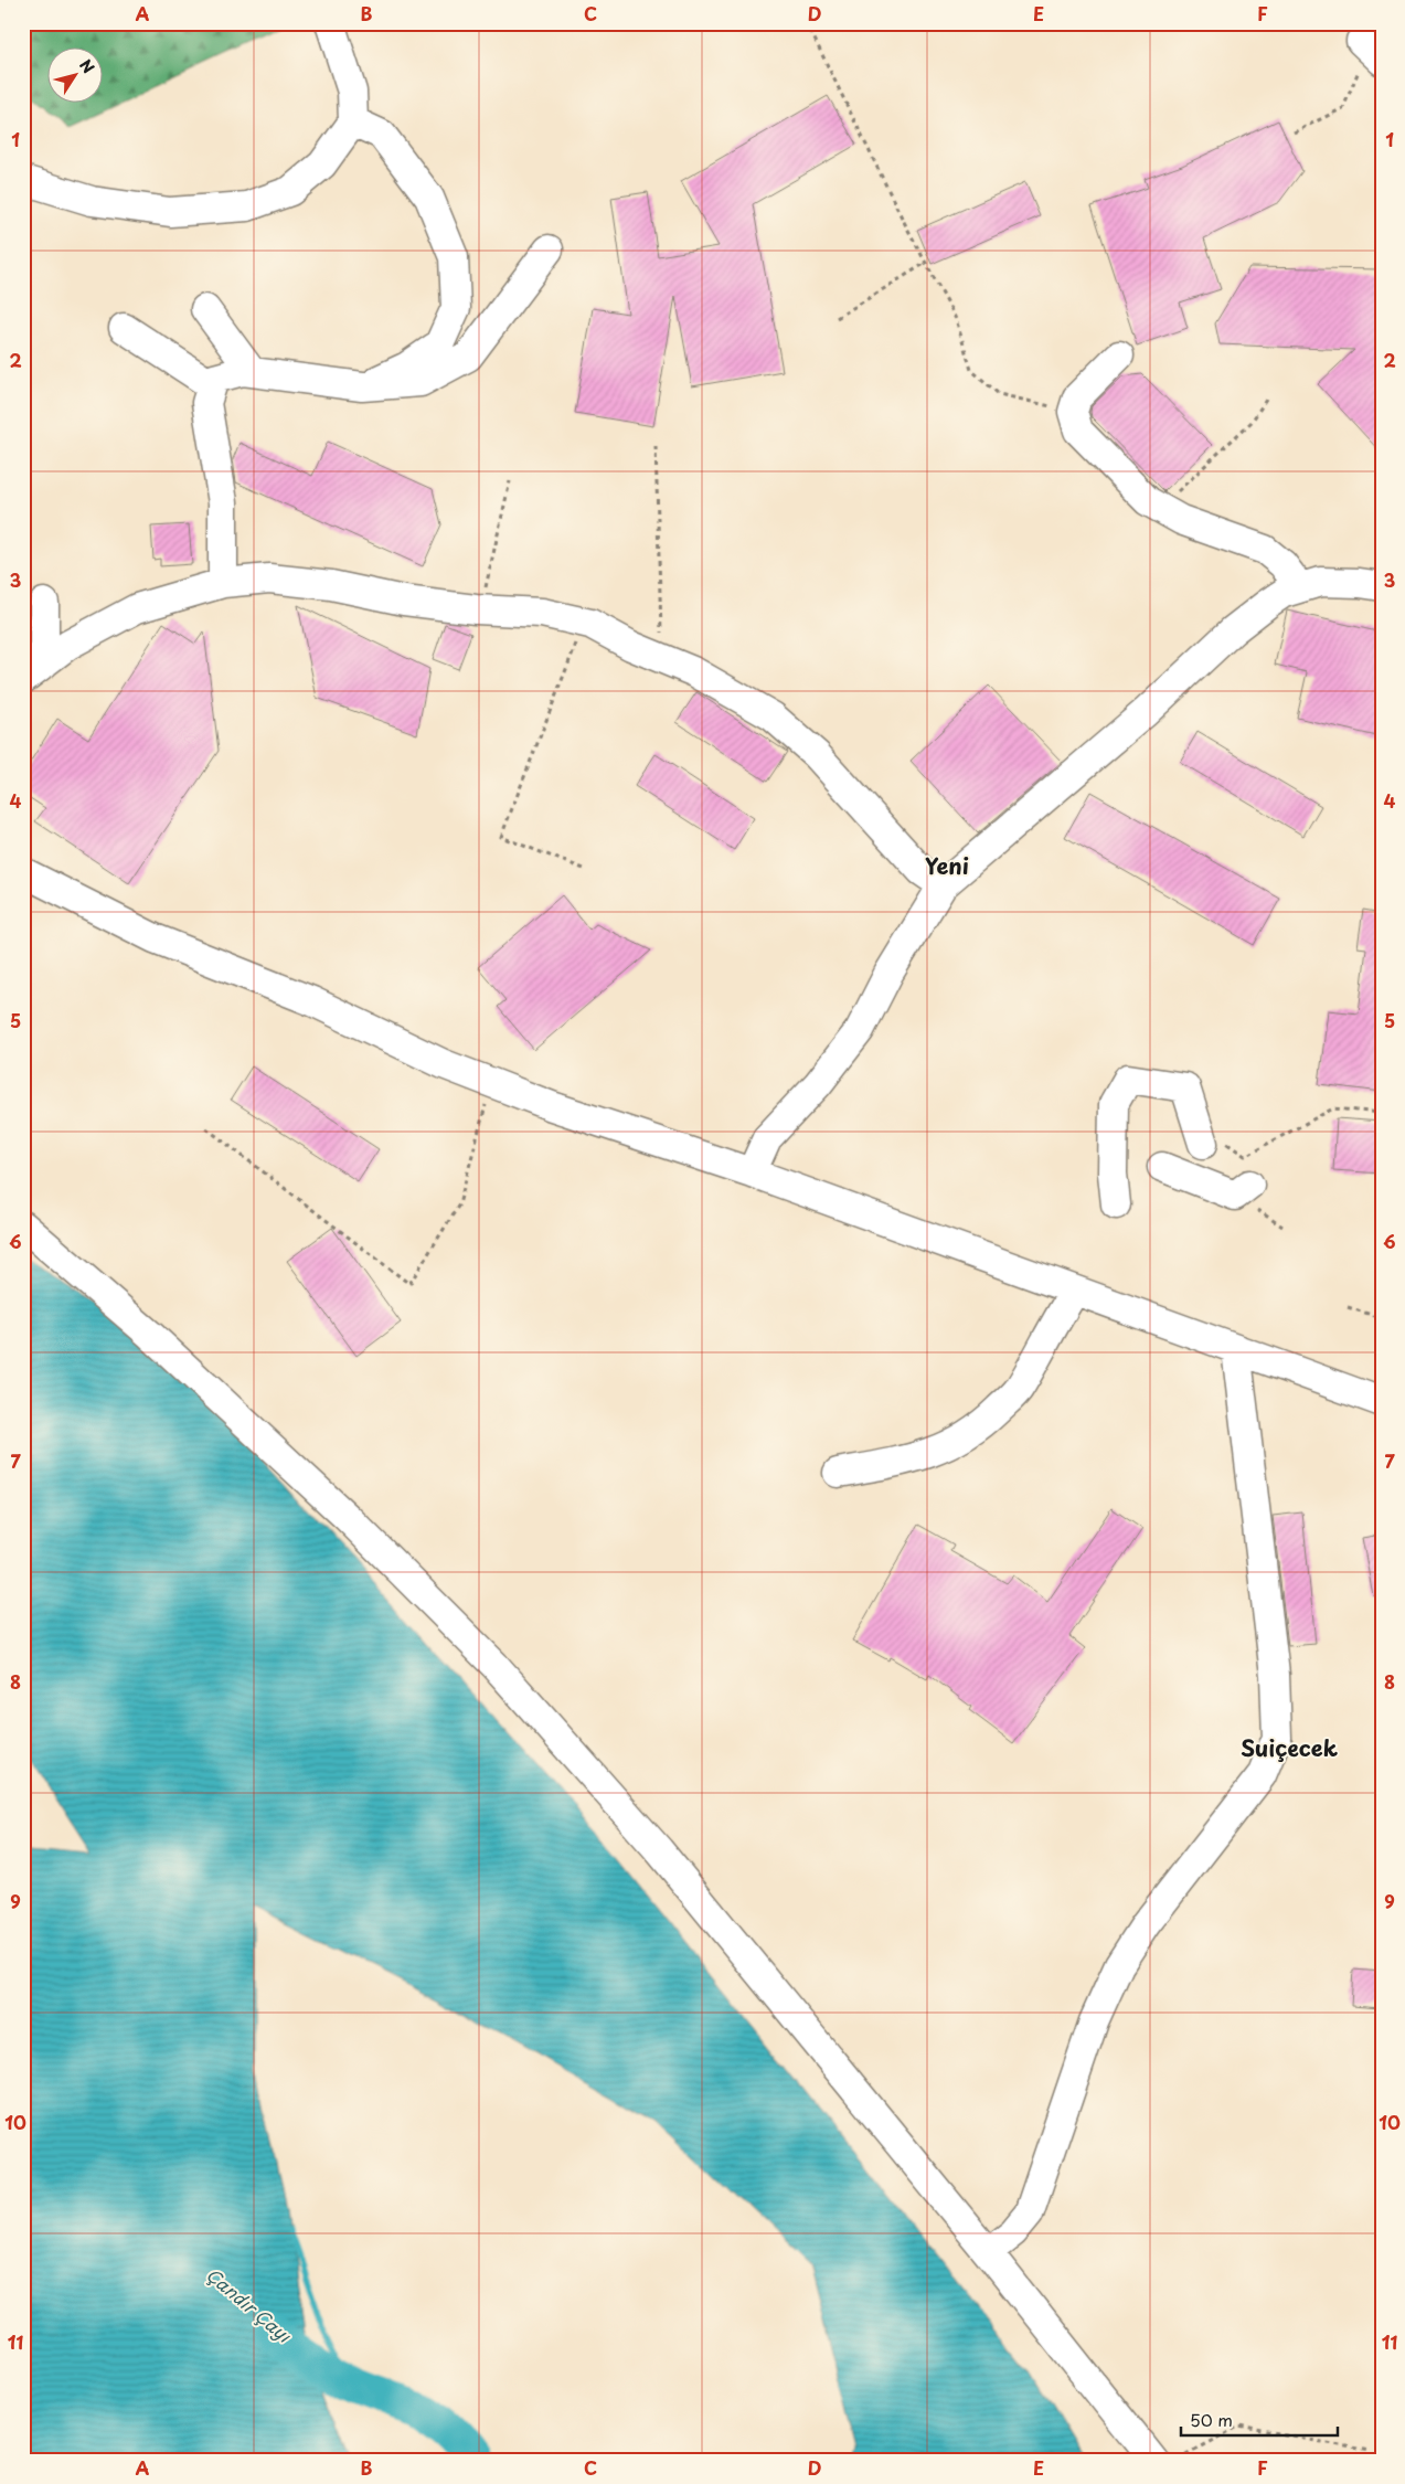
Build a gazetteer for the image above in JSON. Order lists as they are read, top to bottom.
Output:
{
  "districts": ["Yeni", "Suiçecek"],
  "water": ["Çandır Çayı"],
  "scale_bar": "50 m",
  "north": "top right",
  "grid": {
    "columns": [
      "A",
      "B",
      "C",
      "D",
      "E",
      "F"
    ],
    "rows": [
      "1",
      "2",
      "3",
      "4",
      "5",
      "6",
      "7",
      "8",
      "9",
      "10",
      "11"
    ]
  }
}
